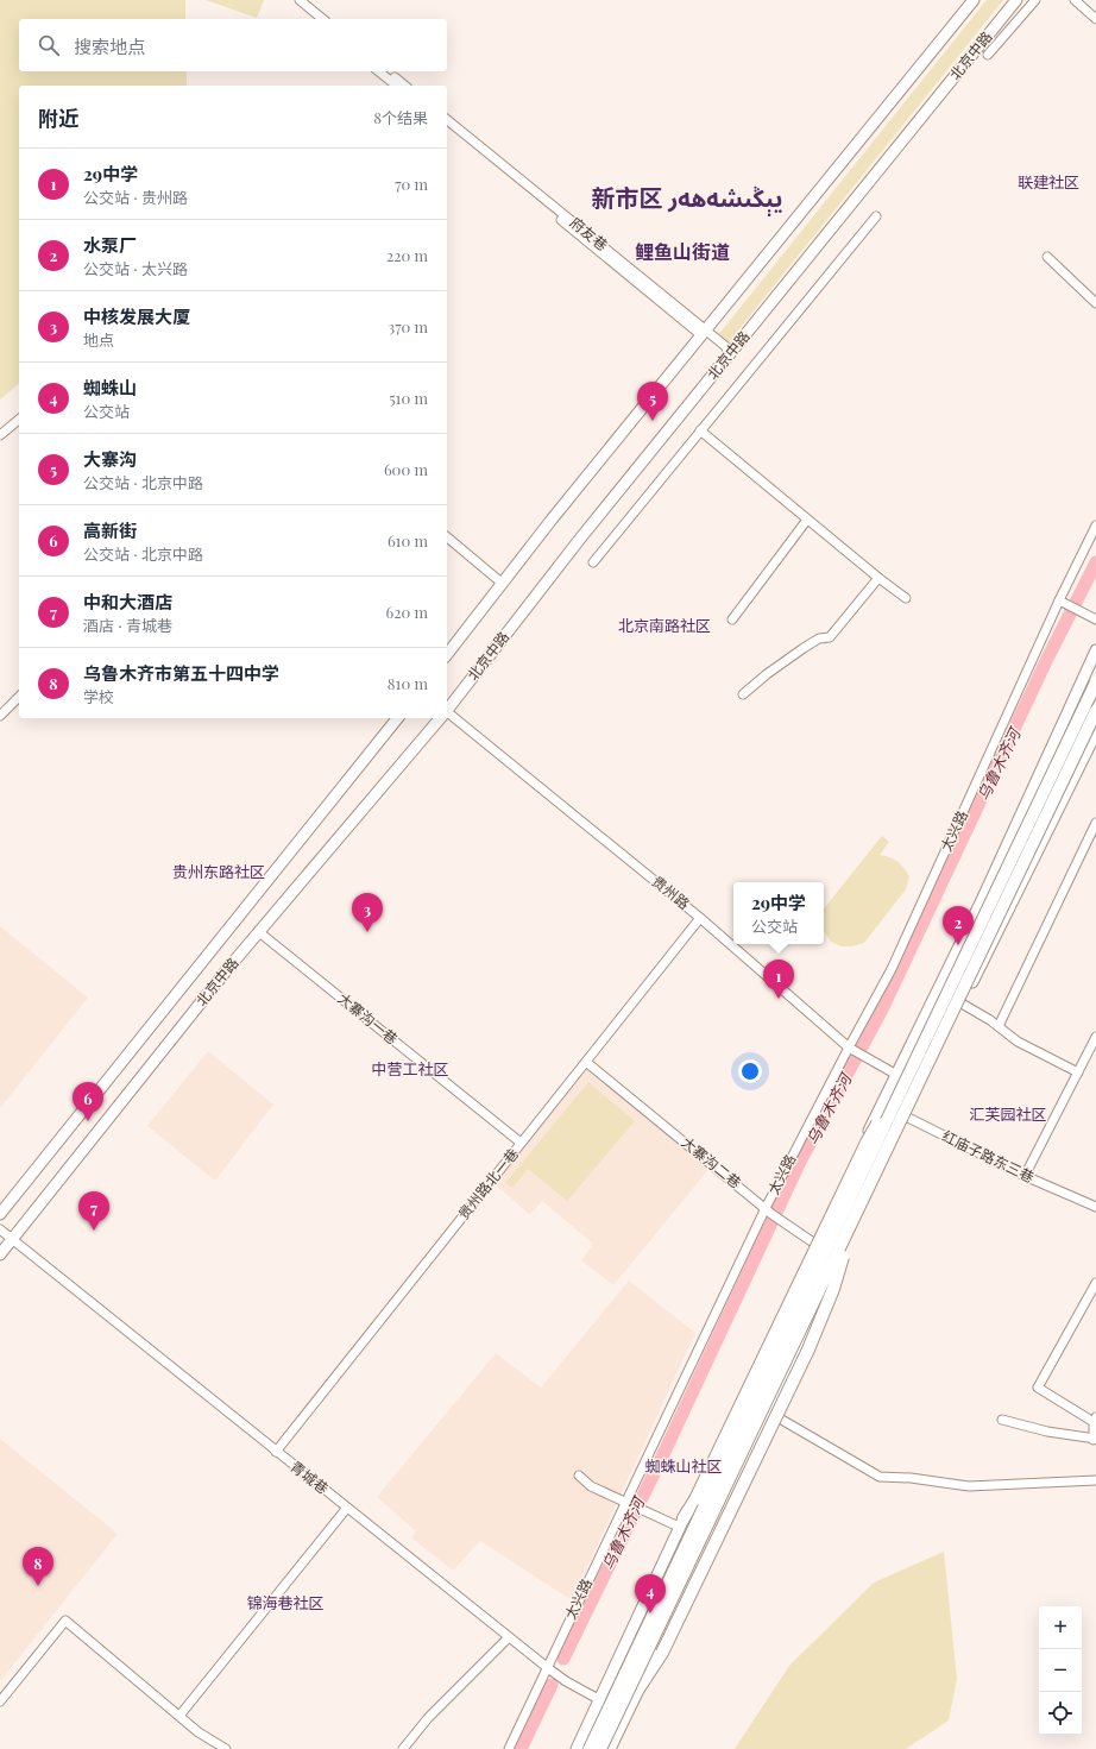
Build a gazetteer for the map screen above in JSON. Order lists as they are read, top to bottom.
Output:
{
  "streets": {
    "main road": ["北京中路"],
    "street": [
      "府友巷",
      "太兴路",
      "贵州路",
      "大寨沟一巷",
      "红庙子路东三巷",
      "大寨沟二巷",
      "贵州路北一巷",
      "青城巷"
    ]
  },
  "crossings": [
    ["北京中路", "府友巷"],
    ["北京中路", "大寨沟一巷"],
    ["北京中路", "青城巷"],
    ["太兴路", "贵州路"],
    ["太兴路", "大寨沟二巷"],
    ["太兴路", "青城巷"],
    ["贵州路", "贵州路北一巷"],
    ["大寨沟一巷", "贵州路北一巷"],
    ["大寨沟二巷", "贵州路北一巷"],
    ["贵州路北一巷", "青城巷"]
  ],
  "districts": [
    "联建社区",
    "新市区 يېڭىشەھەر",
    "鲤鱼山街道",
    "北京南路社区",
    "贵州东路社区",
    "中营工社区",
    "汇芙园社区",
    "蜘蛛山社区",
    "锦海巷社区"
  ],
  "water": ["乌鲁木齐河"],
  "page": {
    "search": "搜索地点",
    "heading": ["附近", "8个结果"],
    "list": [
      {
        "mark": "1",
        "name": "29中学",
        "note": "公交站 · 贵州路",
        "value": "70 m"
      },
      {
        "mark": "2",
        "name": "水泵厂",
        "note": "公交站 · 太兴路",
        "value": "220 m"
      },
      {
        "mark": "3",
        "name": "中核发展大厦",
        "note": "地点",
        "value": "370 m"
      },
      {
        "mark": "4",
        "name": "蜘蛛山",
        "note": "公交站",
        "value": "510 m"
      },
      {
        "mark": "5",
        "name": "大寨沟",
        "note": "公交站 · 北京中路",
        "value": "600 m"
      },
      {
        "mark": "6",
        "name": "高新街",
        "note": "公交站 · 北京中路",
        "value": "610 m"
      },
      {
        "mark": "7",
        "name": "中和大酒店",
        "note": "酒店 · 青城巷",
        "value": "620 m"
      },
      {
        "mark": "8",
        "name": "乌鲁木齐市第五十四中学",
        "note": "学校",
        "value": "810 m"
      }
    ],
    "pins": [
      "5",
      "3",
      "2",
      "1",
      "6",
      "7",
      "8",
      "4"
    ],
    "popup": ["29中学", "公交站"],
    "map_buttons": ["+", "−"]
  }
}
